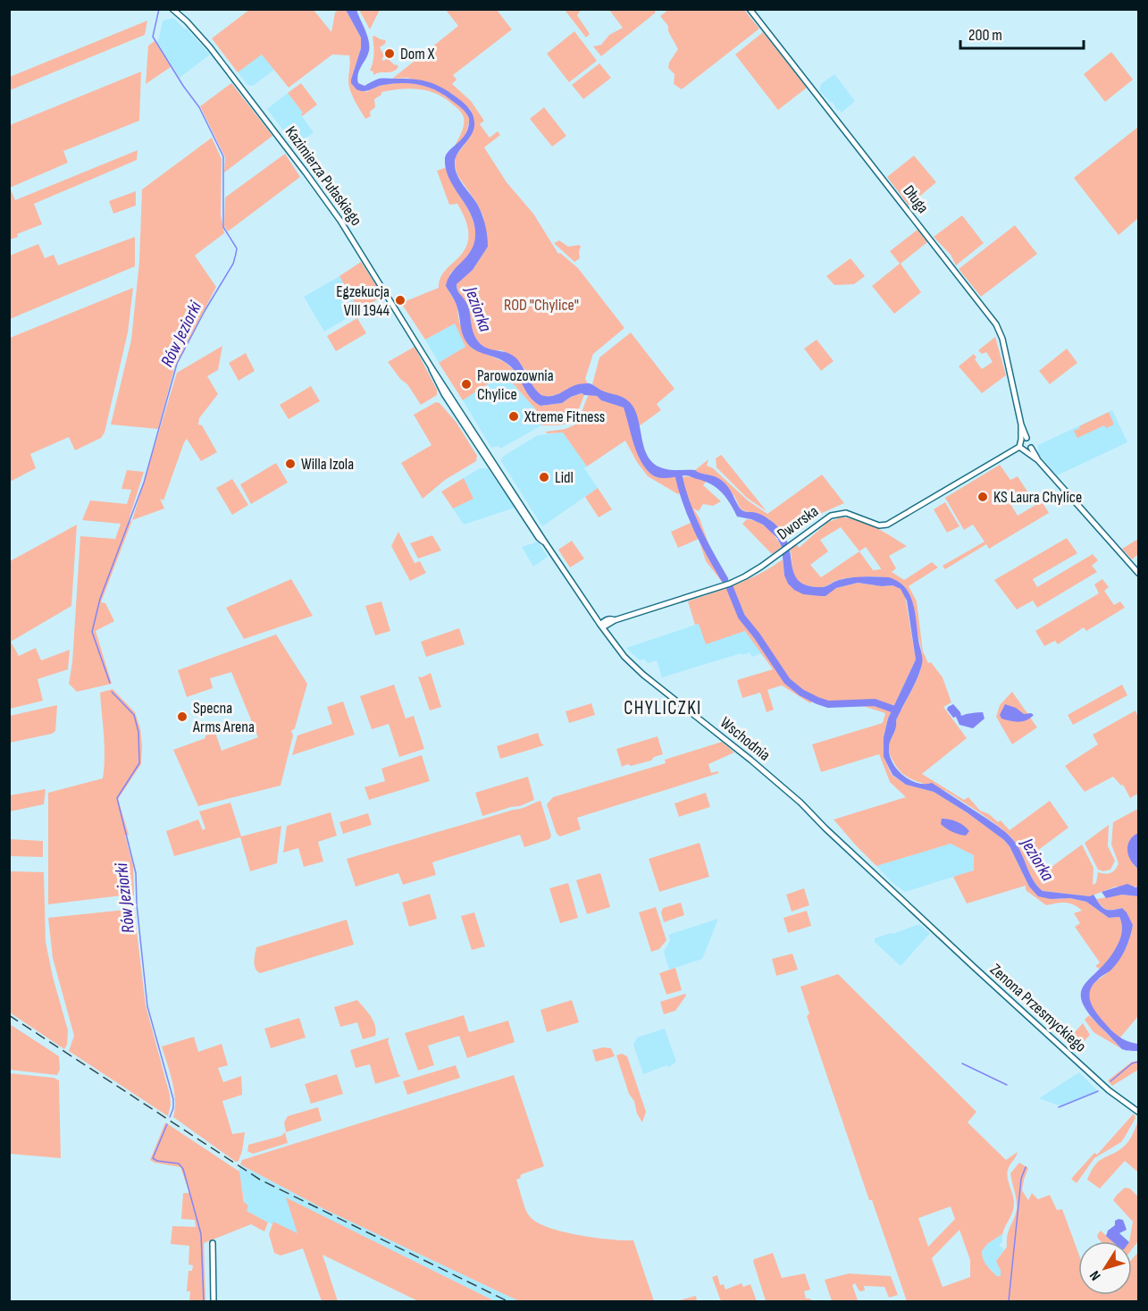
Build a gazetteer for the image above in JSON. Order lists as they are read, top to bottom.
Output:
{
  "streets": {
    "main road": [
      "Kazimierza Pułaskiego",
      "Długa",
      "Dworska",
      "Wschodnia",
      "Zenona Przesmyckiego"
    ]
  },
  "crossings": [
    ["Kazimierza Pułaskiego", "Wschodnia"],
    ["Długa", "Dworska"],
    ["Dworska", "Wschodnia"],
    ["Wschodnia", "Zenona Przesmyckiego"]
  ],
  "districts": ["CHYLICZKI"],
  "water": ["Jeziorka", "Rów Jeziorki"],
  "parks": ["ROD \"Chylice\""],
  "places": [
    "Dom X",
    "Egzekucja VIII 1944",
    "Parowozownia Chylice",
    "Xtreme Fitness",
    "Willa Izola",
    "Lidl",
    "KS Laura Chylice",
    "Specna Arms Arena"
  ],
  "scale_bar": "200 m",
  "north": "bottom left"
}
